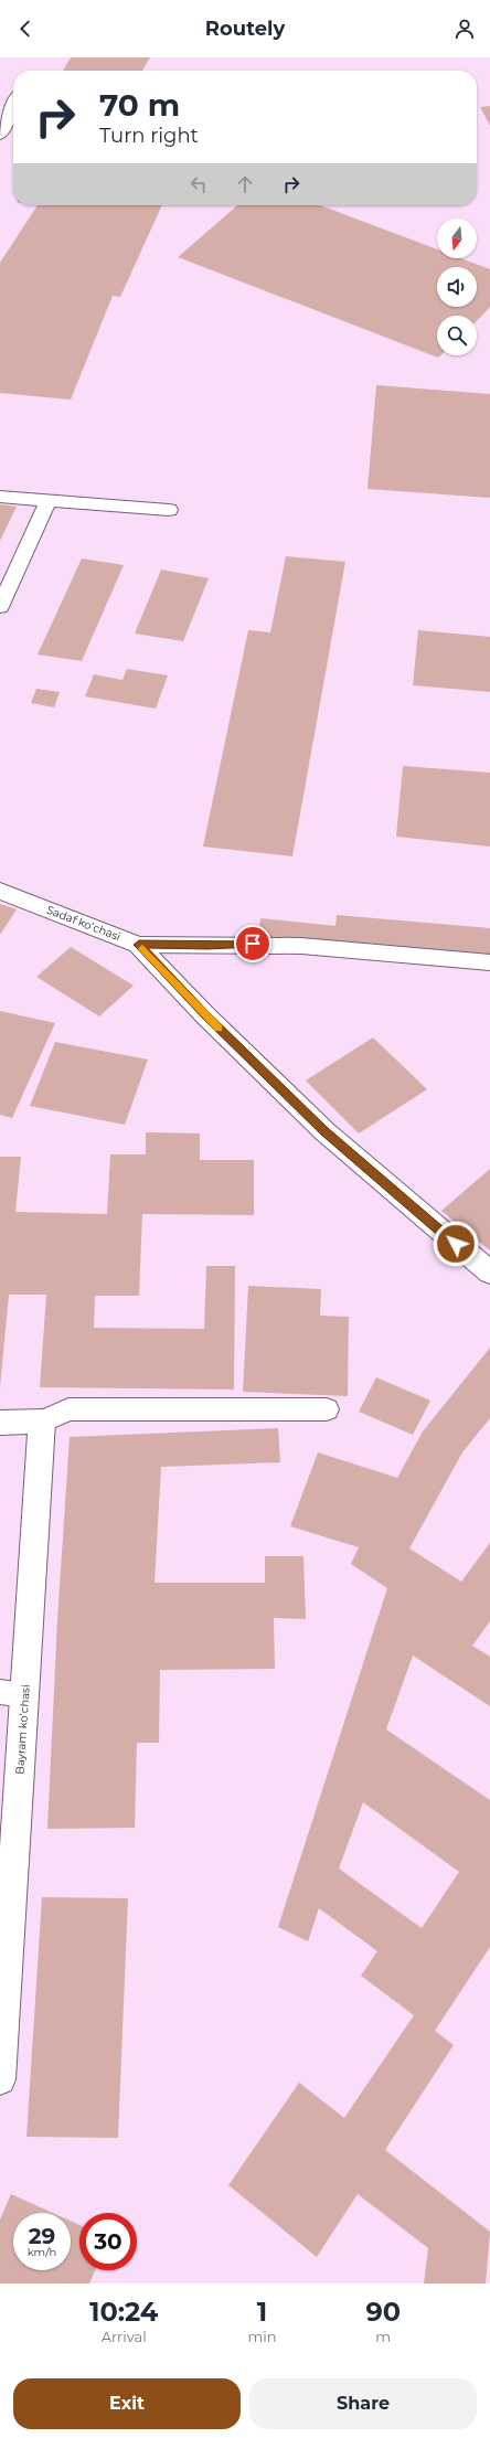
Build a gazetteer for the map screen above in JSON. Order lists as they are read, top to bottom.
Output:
{
  "streets": {
    "street": ["Sadaf koʻchasi", "Bayram koʻchasi"]
  },
  "north": "bottom",
  "page": {
    "header": "Routely",
    "turn": ["70 m", "Turn right"],
    "speed": "29 km/h",
    "limit": "30",
    "eta": [
      "10:24",
      "Arrival",
      "1",
      "min",
      "90",
      "m"
    ],
    "buttons": ["Exit", "Share"]
  }
}
